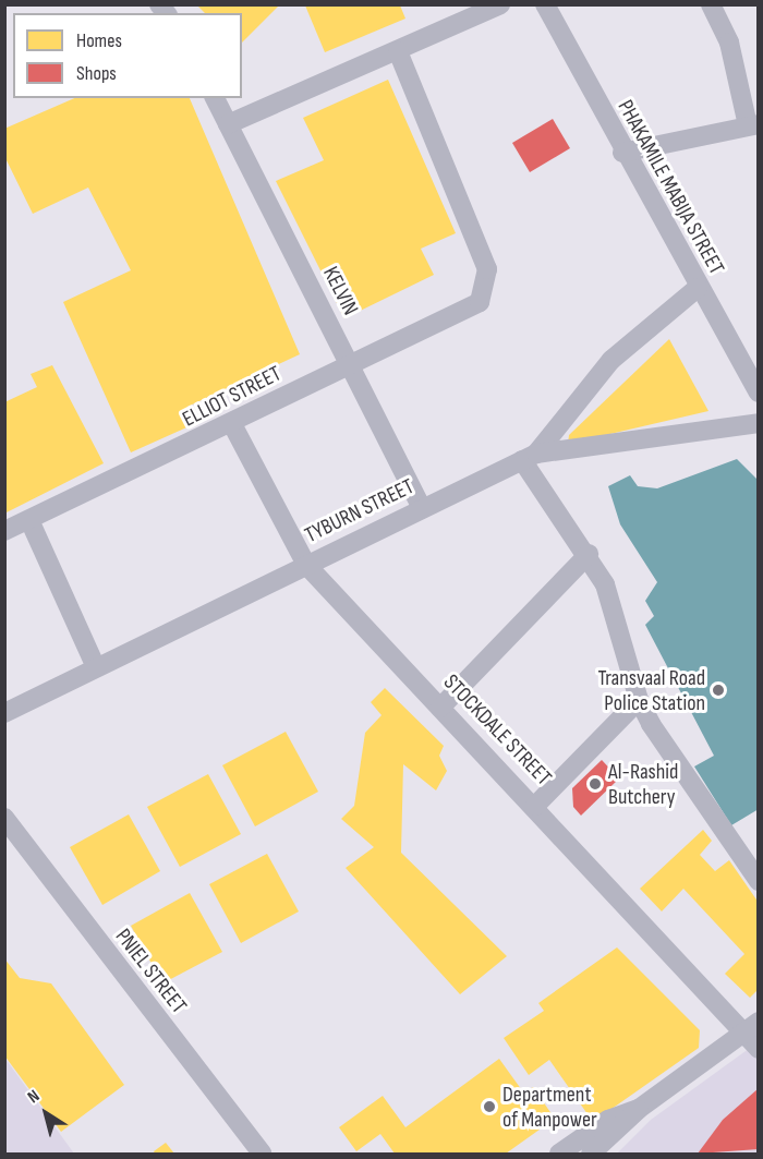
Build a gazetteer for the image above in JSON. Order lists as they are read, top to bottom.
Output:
{
  "streets": {
    "street": [
      "PHAKAMILE MABIJA STREET",
      "KELVIN",
      "ELLIOT STREET",
      "TYBURN STREET",
      "STOCKDALE STREET",
      "PNIEL STREET"
    ]
  },
  "crossings": [
    ["KELVIN", "ELLIOT STREET"],
    ["KELVIN", "TYBURN STREET"],
    ["ELLIOT STREET", "STOCKDALE STREET"],
    ["TYBURN STREET", "STOCKDALE STREET"]
  ],
  "places": ["Transvaal Road Police Station", "Al-Rashid Butchery", "Department of Manpower"],
  "legend": ["Homes", "Shops"],
  "north": "top left"
}
